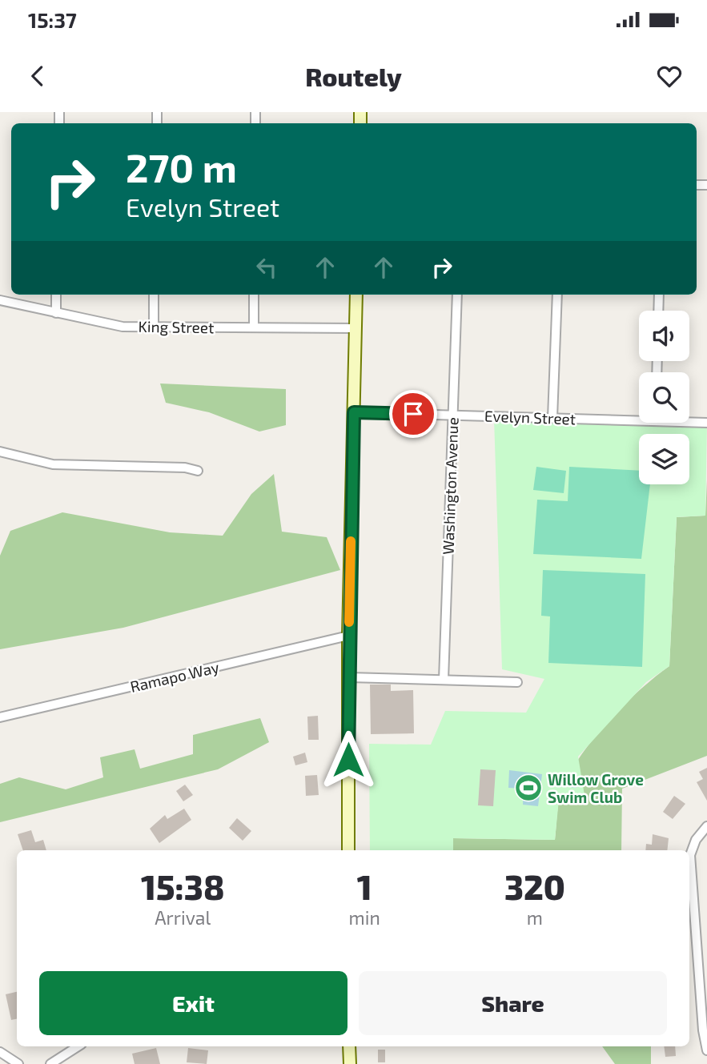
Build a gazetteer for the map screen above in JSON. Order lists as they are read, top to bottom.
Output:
{
  "streets": {
    "street": [
      "King Street",
      "Evelyn Street",
      "Washington Avenue",
      "Ramapo Way"
    ]
  },
  "crossings": [
    ["Evelyn Street", "Washington Avenue"]
  ],
  "places": {
    "sports": ["Willow Grove Swim Club"]
  },
  "page": {
    "status": "15:37",
    "header": "Routely",
    "turn": ["270 m", "Evelyn Street"],
    "eta": [
      "15:38",
      "Arrival",
      "1",
      "min",
      "320",
      "m"
    ],
    "buttons": ["Exit", "Share"]
  }
}
